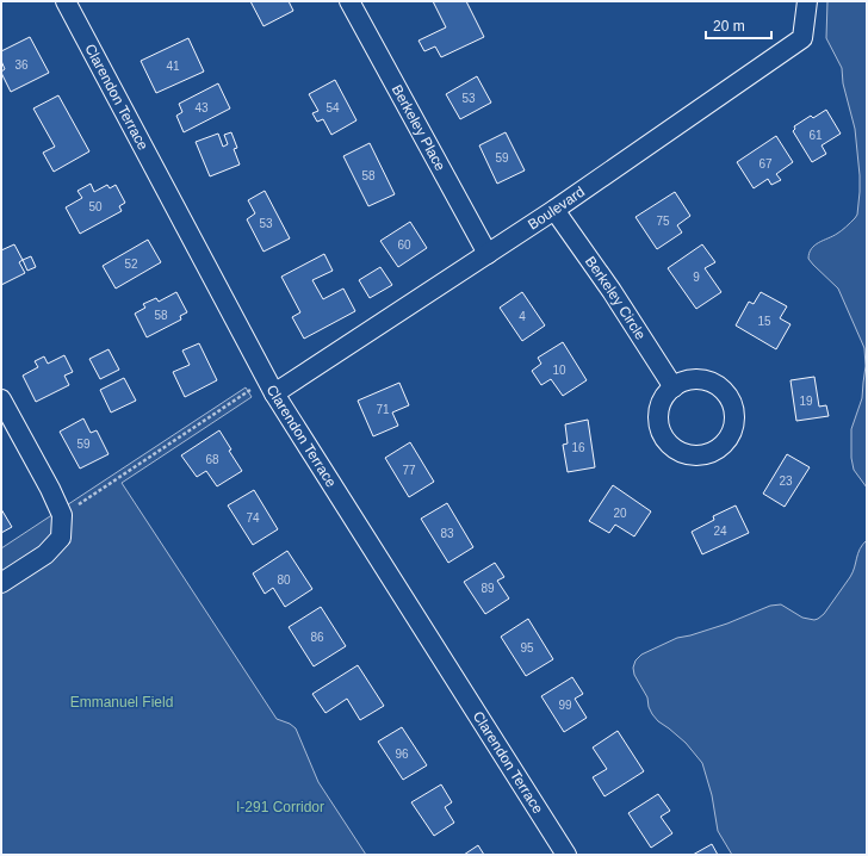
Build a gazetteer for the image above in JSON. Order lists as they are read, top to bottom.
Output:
{
  "streets": {
    "street": [
      "Clarendon Terrace",
      "Berkeley Place",
      "Boulevard",
      "Berkeley Circle"
    ]
  },
  "crossings": [
    ["Clarendon Terrace", "Boulevard"],
    ["Berkeley Place", "Boulevard"],
    ["Boulevard", "Berkeley Circle"]
  ],
  "parks": ["Emmanuel Field", "I-291 Corridor"],
  "house_numbers": [
    "36",
    "41",
    "53",
    "43",
    "54",
    "61",
    "59",
    "67",
    "58",
    "50",
    "75",
    "53",
    "60",
    "52",
    "9",
    "58",
    "4",
    "15",
    "10",
    "19",
    "71",
    "59",
    "16",
    "68",
    "77",
    "23",
    "20",
    "74",
    "24",
    "83",
    "80",
    "89",
    "86",
    "95",
    "99",
    "96"
  ],
  "scale_bar": "20 m"
}
